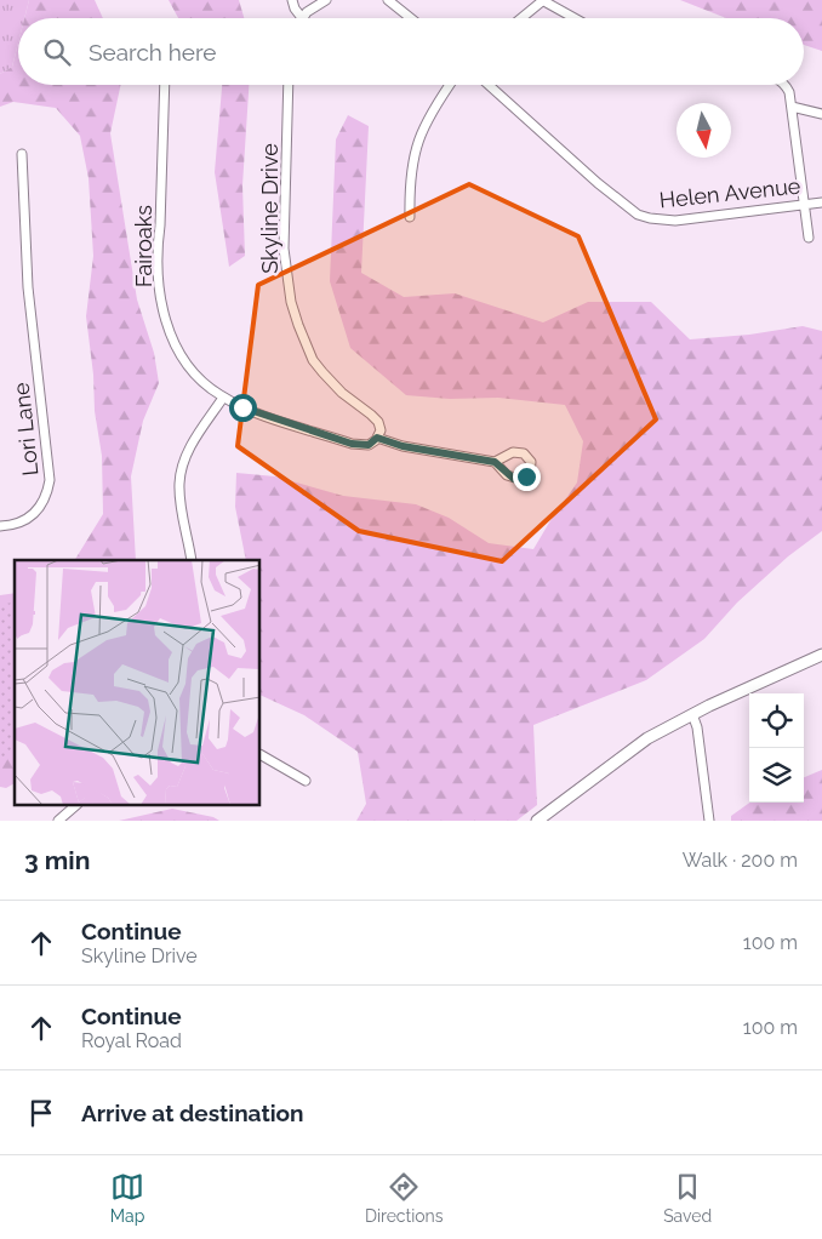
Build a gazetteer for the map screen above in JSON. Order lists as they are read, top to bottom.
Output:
{
  "streets": {
    "street": [
      "Helen Avenue",
      "Skyline Drive",
      "Fairoaks",
      "Lori Lane"
    ]
  },
  "north": "bottom",
  "page": {
    "search": "Search here",
    "heading": ["3 min", "Walk · 200 m"],
    "list": [
      ["Continue", "Skyline Drive", "100 m"],
      ["Continue", "Royal Road", "100 m"],
      "Arrive at destination"
    ],
    "nav": ["Map", "Directions", "Saved"]
  }
}
